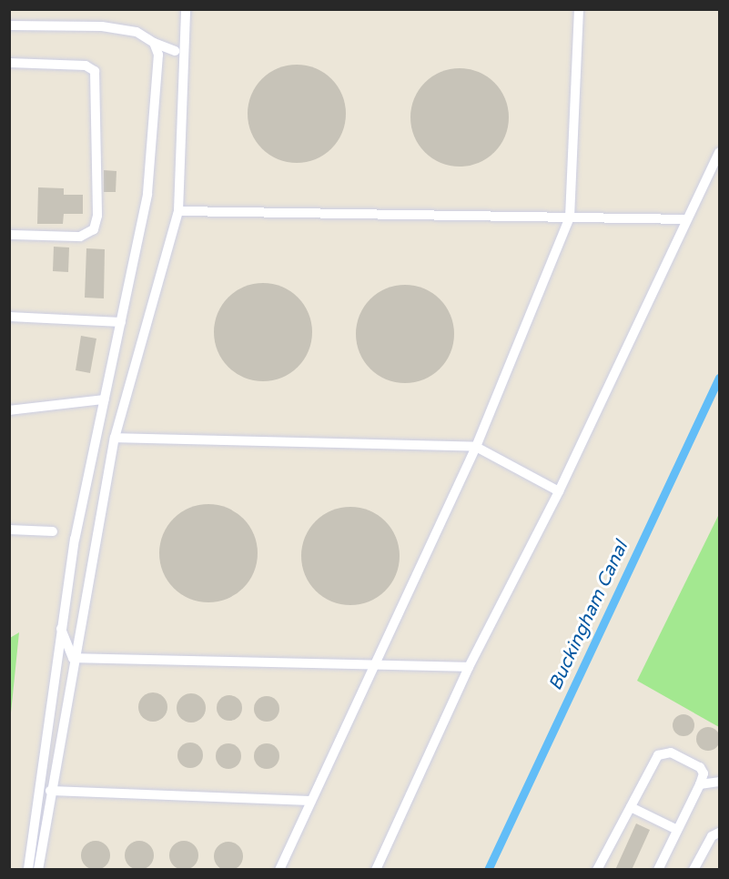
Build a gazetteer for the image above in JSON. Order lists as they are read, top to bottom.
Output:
{
  "water": ["Buckingham Canal"]
}
